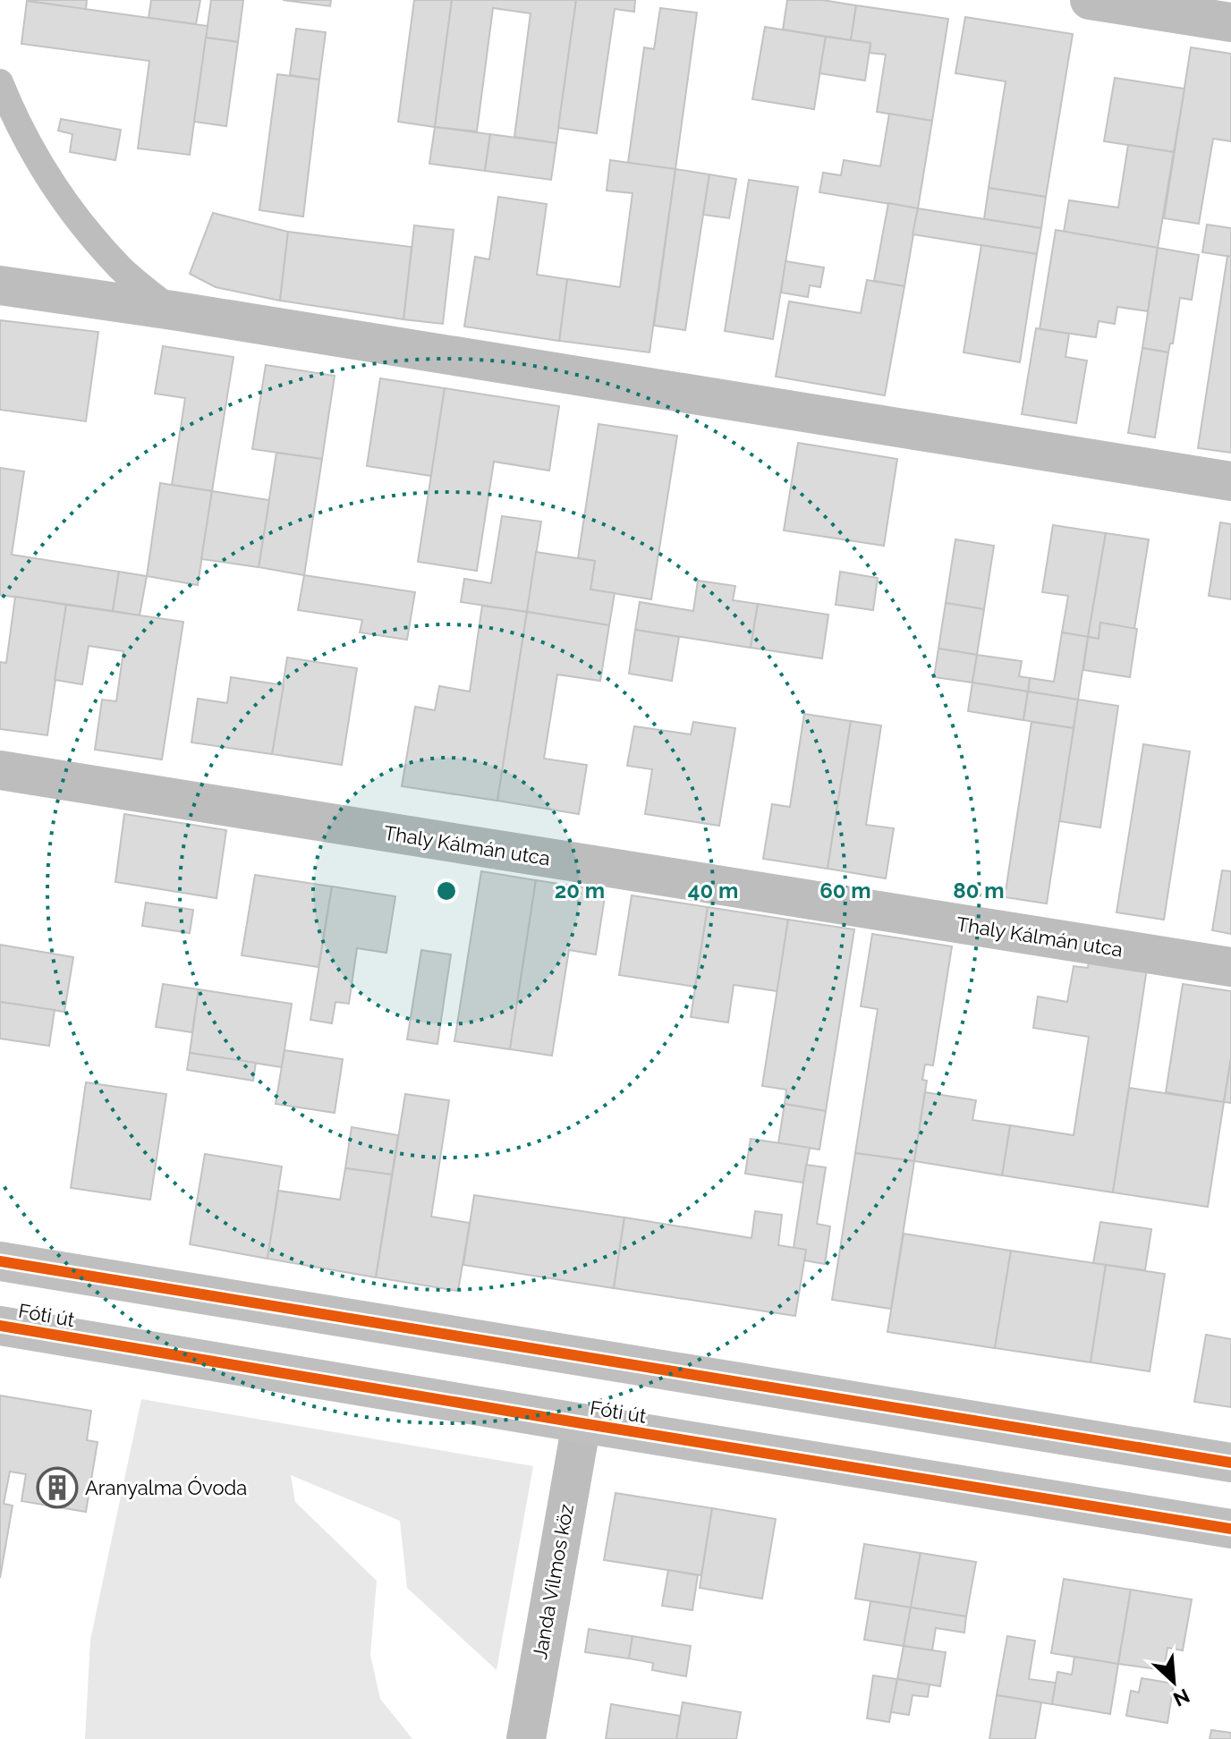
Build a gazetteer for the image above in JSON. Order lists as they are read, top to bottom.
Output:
{
  "streets": {
    "street": ["Thaly Kálmán utca", "Fóti út", "Janda Vilmos köz"]
  },
  "crossings": [
    ["Fóti út", "Janda Vilmos köz"]
  ],
  "places": {
    "building": ["Aranyalma Óvoda"]
  },
  "north": "bottom right",
  "rings": [
    "20 m",
    "40 m",
    "60 m",
    "80 m"
  ]
}
